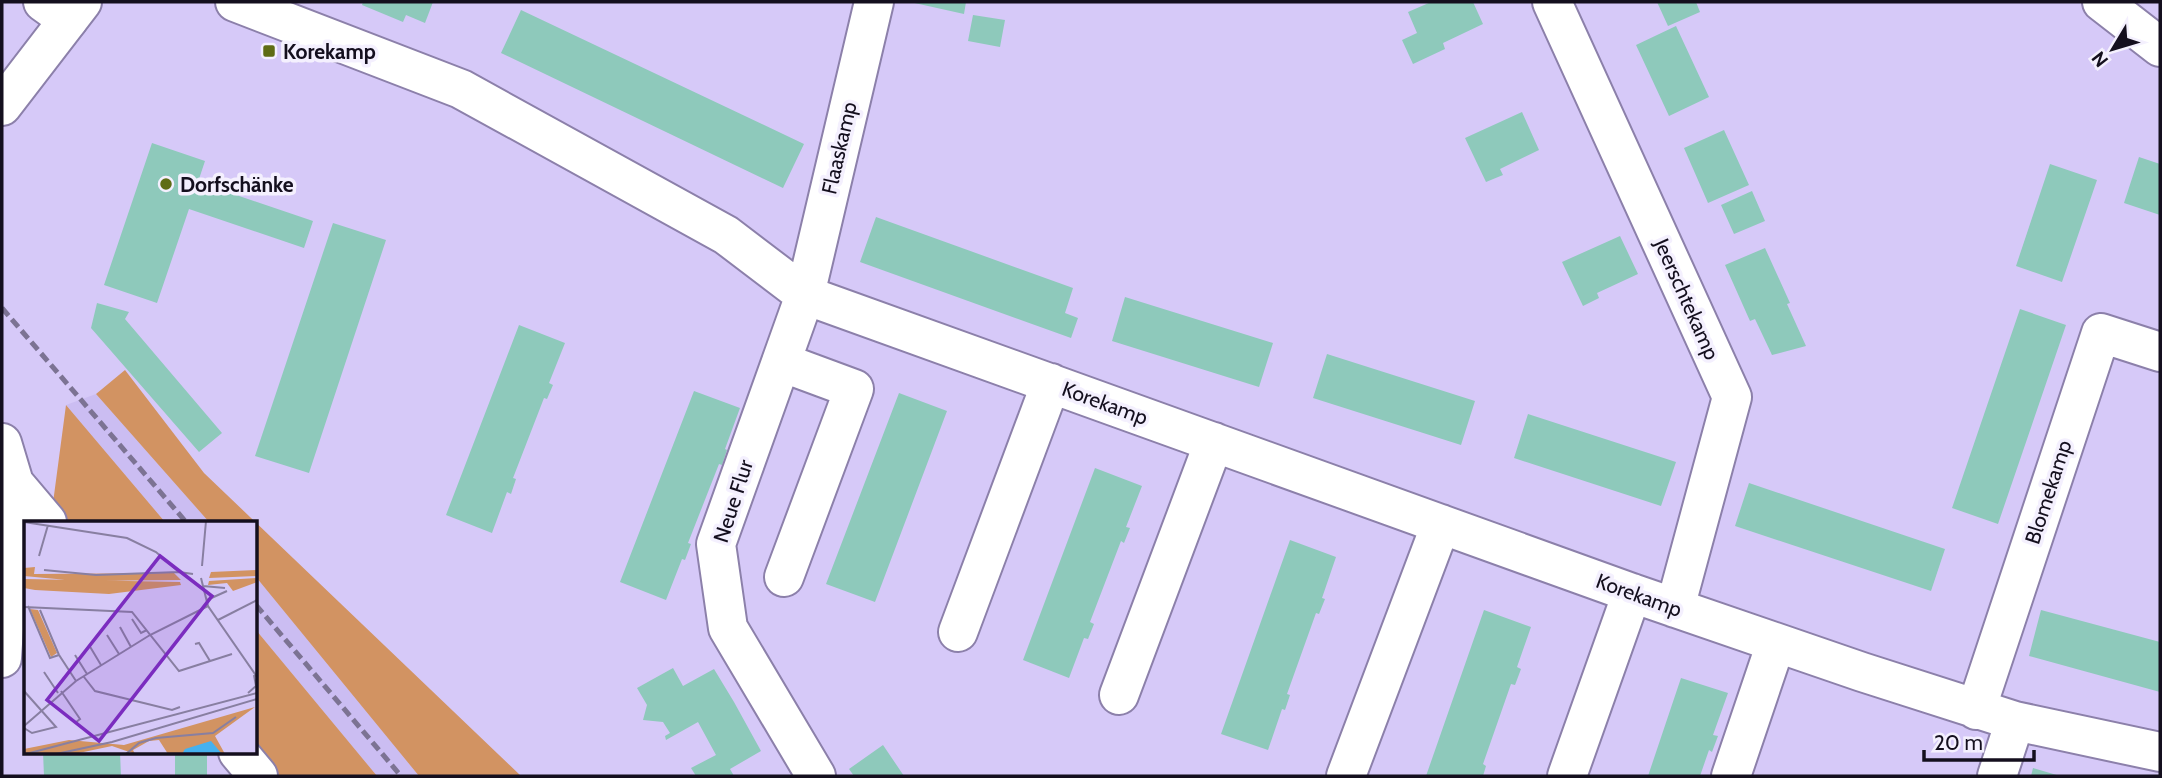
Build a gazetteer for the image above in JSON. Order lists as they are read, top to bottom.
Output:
{
  "streets": {
    "street": [
      "Flaaskamp",
      "Jeerschtekamp",
      "Korekamp",
      "Blomekamp",
      "Neue Flur"
    ]
  },
  "crossings": [
    ["Flaaskamp", "Korekamp"],
    ["Flaaskamp", "Neue Flur"],
    ["Jeerschtekamp", "Korekamp"],
    ["Korekamp", "Blomekamp"],
    ["Korekamp", "Neue Flur"]
  ],
  "places": {
    "transit": ["Korekamp"],
    "other": ["Dorfschänke"]
  },
  "scale_bar": "20 m",
  "north": "bottom left"
}
